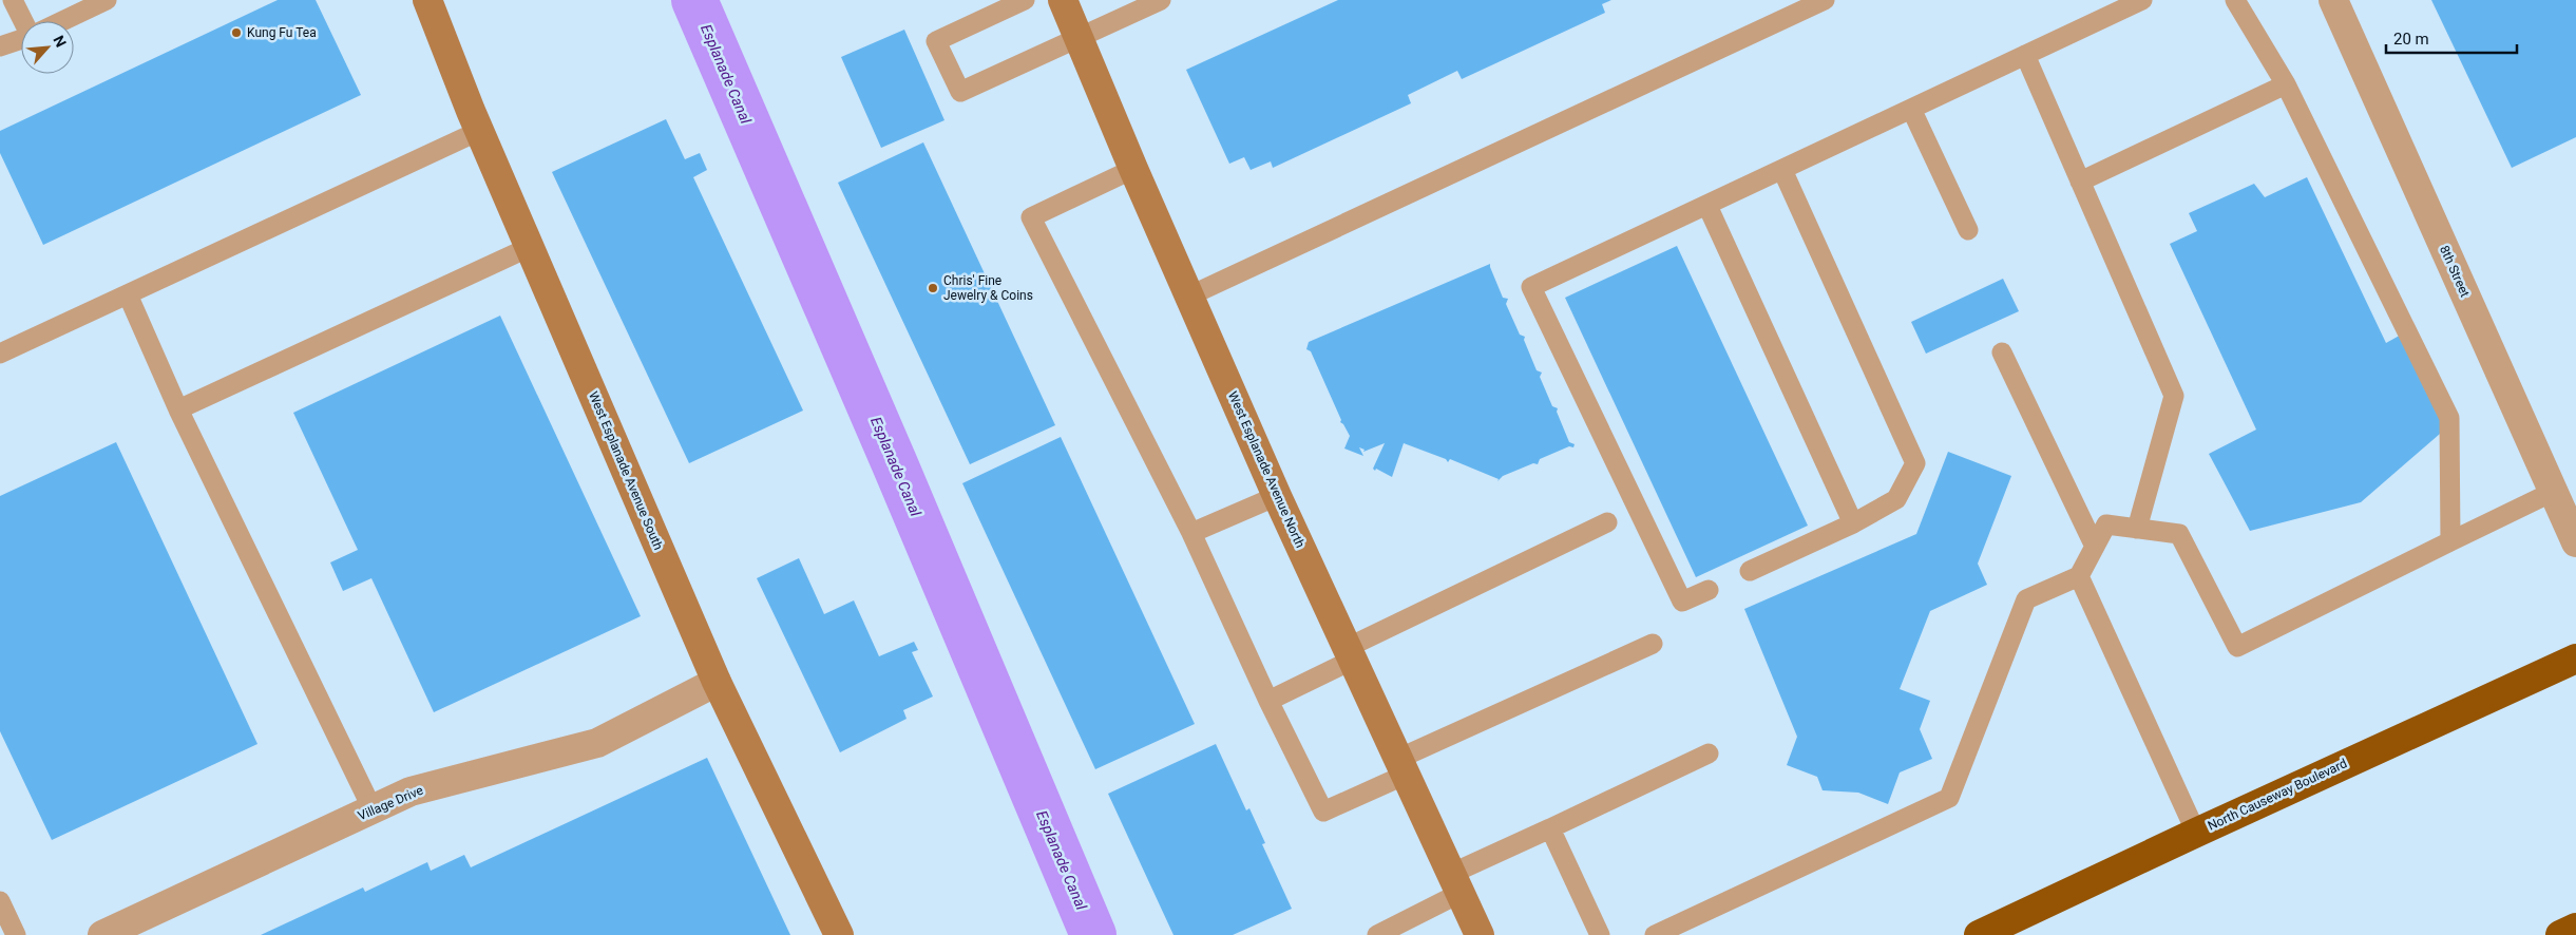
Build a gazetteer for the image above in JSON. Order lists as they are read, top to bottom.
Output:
{
  "streets": {
    "highway": ["North Causeway Boulevard"],
    "main road": ["West Esplanade Avenue North", "West Esplanade Avenue South"],
    "street": ["8th Street", "Village Drive"]
  },
  "crossings": [
    ["West Esplanade Avenue South", "Village Drive"]
  ],
  "water": ["Esplanade Canal"],
  "places": ["Kung Fu Tea", "Chris' Fine Jewelry & Coins"],
  "scale_bar": "20 m",
  "north": "top right"
}
